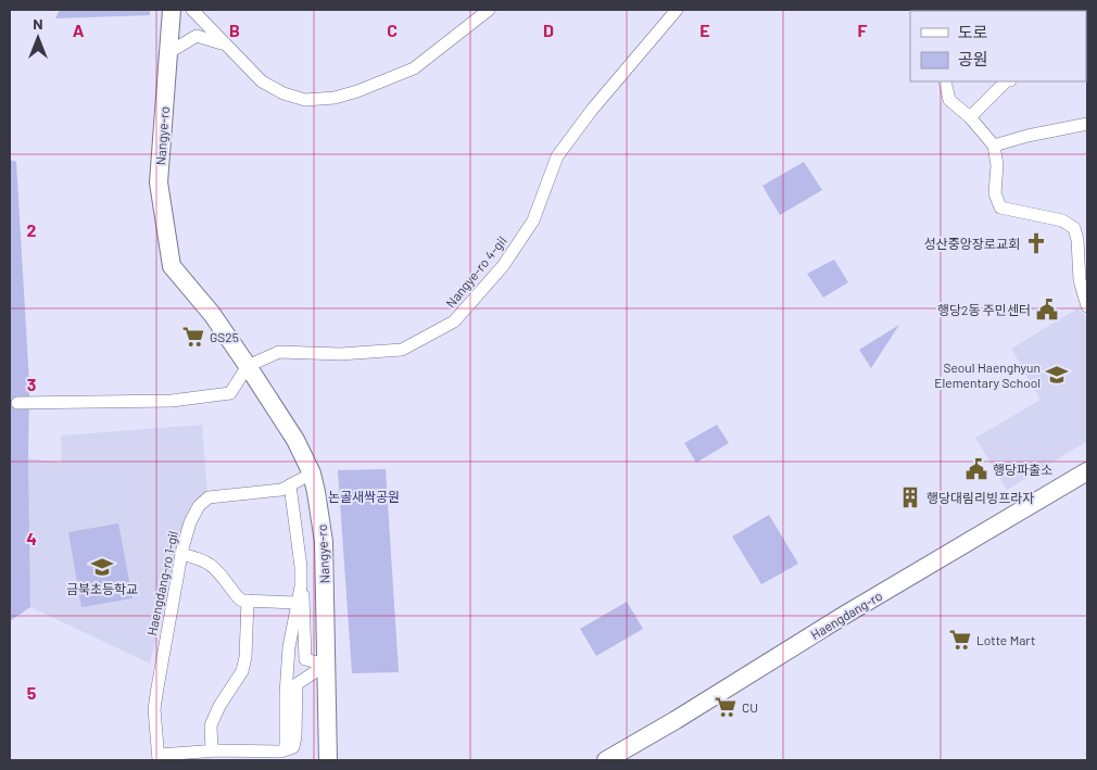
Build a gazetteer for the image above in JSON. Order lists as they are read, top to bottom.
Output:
{
  "streets": {
    "main road": ["Nangye-ro", "Haengdang-ro"],
    "street": ["Nangye-ro 4-gil", "Haengdang-ro 1-gil"]
  },
  "crossings": [
    ["Nangye-ro", "Nangye-ro 4-gil"],
    ["Nangye-ro", "Haengdang-ro 1-gil"]
  ],
  "parks": ["논골새싹공원"],
  "places": {
    "church": ["성산중앙장로교회"],
    "public building": ["행당2동 주민센터", "행당파출소"],
    "supermarket": ["GS25", "Lotte Mart", "CU"],
    "school or university": ["Seoul Haenghyun Elementary School", "금북초등학교"],
    "building": ["행당대림리빙프라자"]
  },
  "legend": ["도로", "공원"],
  "north": "top",
  "grid": {
    "columns": [
      "A",
      "B",
      "C",
      "D",
      "E",
      "F"
    ],
    "rows": [
      "2",
      "3",
      "4",
      "5"
    ]
  }
}
